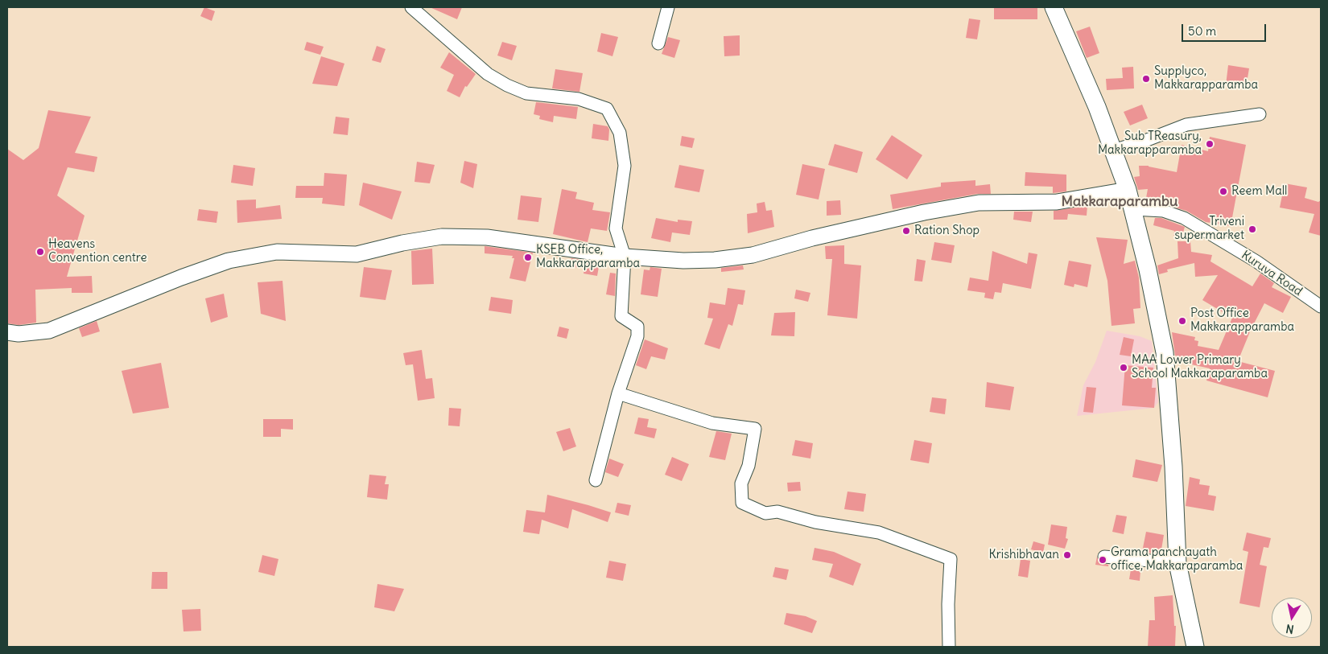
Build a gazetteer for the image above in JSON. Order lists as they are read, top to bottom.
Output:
{
  "streets": {
    "street": ["Kuruva Road"]
  },
  "districts": ["Makkaraparambu"],
  "places": [
    "Supplyco, Makkarapparamba",
    "Sub TReasury, Makkarapparamba",
    "Reem Mall",
    "Triveni supermarket",
    "Ration Shop",
    "Heavens Convention centre",
    "KSEB Office, Makkarapparamba",
    "Post Office Makkarapparamba",
    "MAA Lower Primary School Makkaraparamba",
    "Krishibhavan",
    "Grama panchayath office, Makkaraparamba"
  ],
  "scale_bar": "50 m",
  "north": "bottom"
}
